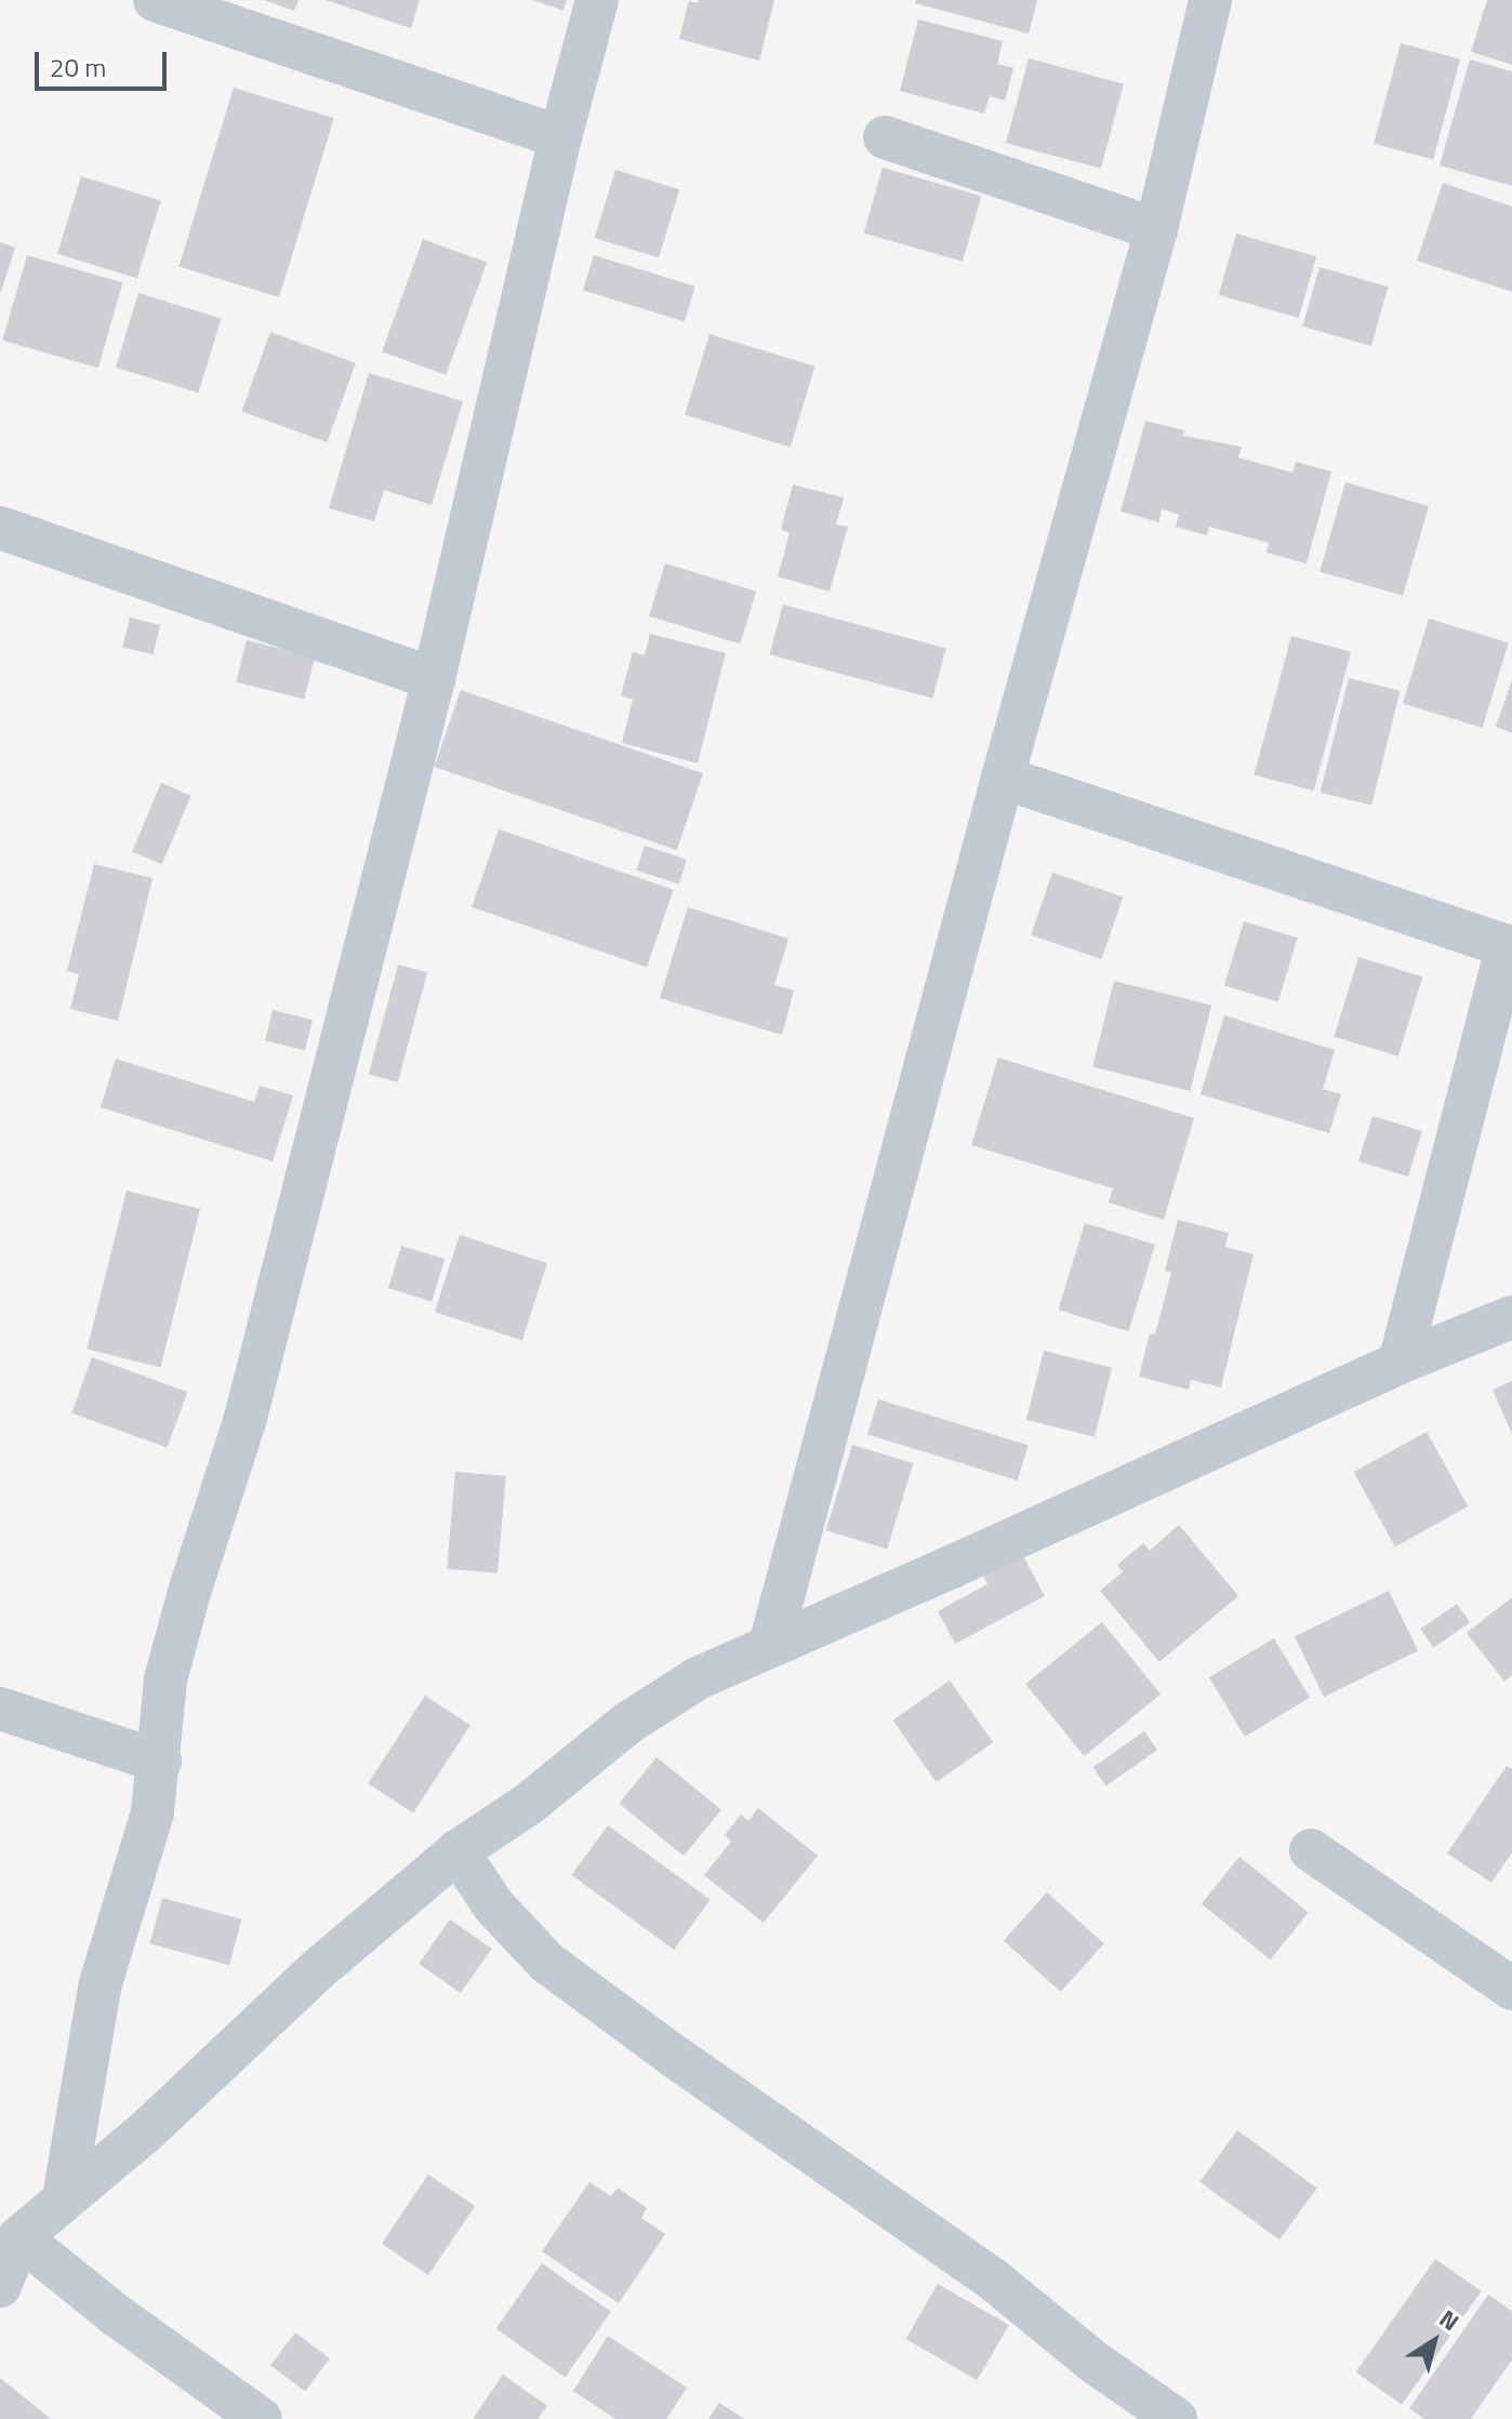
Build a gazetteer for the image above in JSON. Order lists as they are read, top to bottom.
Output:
{
  "scale_bar": "20 m",
  "north": "top right"
}
